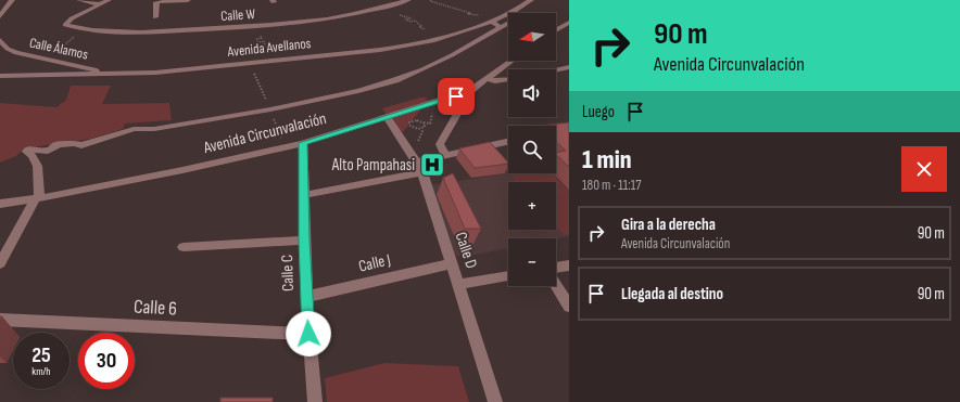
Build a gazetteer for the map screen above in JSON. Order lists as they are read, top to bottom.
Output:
{
  "streets": {
    "street": [
      "Calle W",
      "Avenida Avellanos",
      "Calle Álamos",
      "Avenida Circunvalación",
      "Calle D",
      "Calle J",
      "Calle C",
      "Calle 6"
    ]
  },
  "crossings": [
    ["Avenida Avellanos", "Calle Álamos"],
    ["Avenida Circunvalación", "Calle D"],
    ["Avenida Circunvalación", "Calle C"],
    ["Calle D", "Calle J"],
    ["Calle J", "Calle C"],
    ["Calle C", "Calle 6"]
  ],
  "places": {
    "hospital": ["Alto Pampahasi"]
  },
  "north": "left",
  "page": {
    "turn": ["90 m", "Avenida Circunvalación"],
    "map_buttons": ["+", "−"],
    "then": "Luego",
    "heading": ["1 min", "180 m · 11:17"],
    "list": [
      {
        "name": "Gira a la derecha",
        "note": "Avenida Circunvalación",
        "value": "90 m"
      },
      {
        "name": "Llegada al destino",
        "value": "90 m"
      }
    ],
    "speed": "25 km/h",
    "limit": "30"
  }
}
